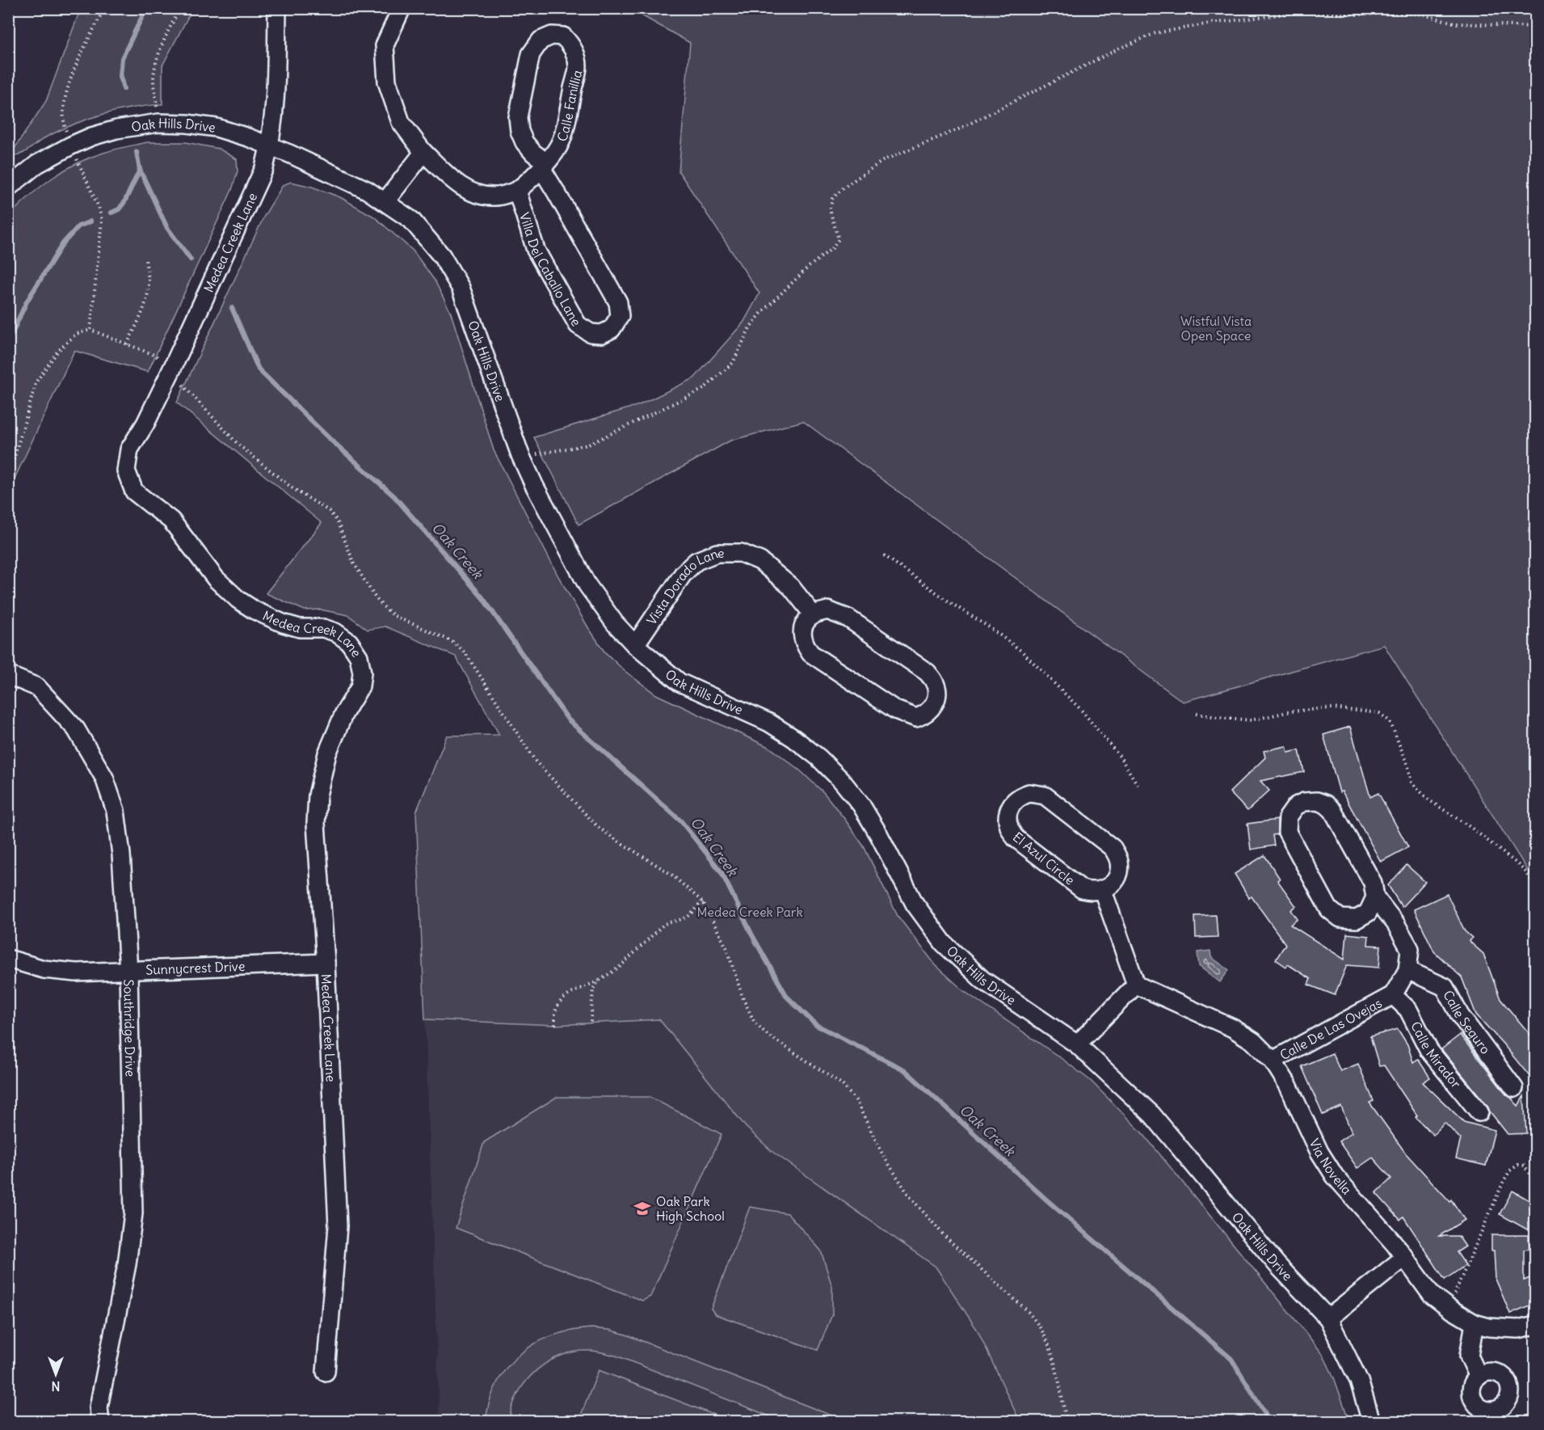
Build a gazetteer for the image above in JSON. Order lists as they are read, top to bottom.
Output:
{
  "streets": {
    "street": [
      "Calle Fanillia",
      "Oak Hills Drive",
      "Medea Creek Lane",
      "Villa Del Caballo Lane",
      "Vista Dorado Lane",
      "El Azul Circle",
      "Sunnycrest Drive",
      "Calle Seguro",
      "Southridge Drive",
      "Calle De Las Ovejas",
      "Calle Mirador",
      "Via Novella"
    ]
  },
  "crossings": [
    ["Calle Fanillia", "Villa Del Caballo Lane"],
    ["Oak Hills Drive", "Medea Creek Lane"],
    ["Oak Hills Drive", "Vista Dorado Lane"],
    ["Medea Creek Lane", "Sunnycrest Drive"],
    ["Sunnycrest Drive", "Southridge Drive"],
    ["Calle Seguro", "Calle De Las Ovejas"],
    ["Calle De Las Ovejas", "Calle Mirador"],
    ["Calle De Las Ovejas", "Via Novella"]
  ],
  "water": ["Oak Creek"],
  "parks": ["Wistful Vista Open Space", "Medea Creek Park"],
  "places": {
    "school or university": ["Oak Park High School"]
  },
  "north": "bottom"
}
